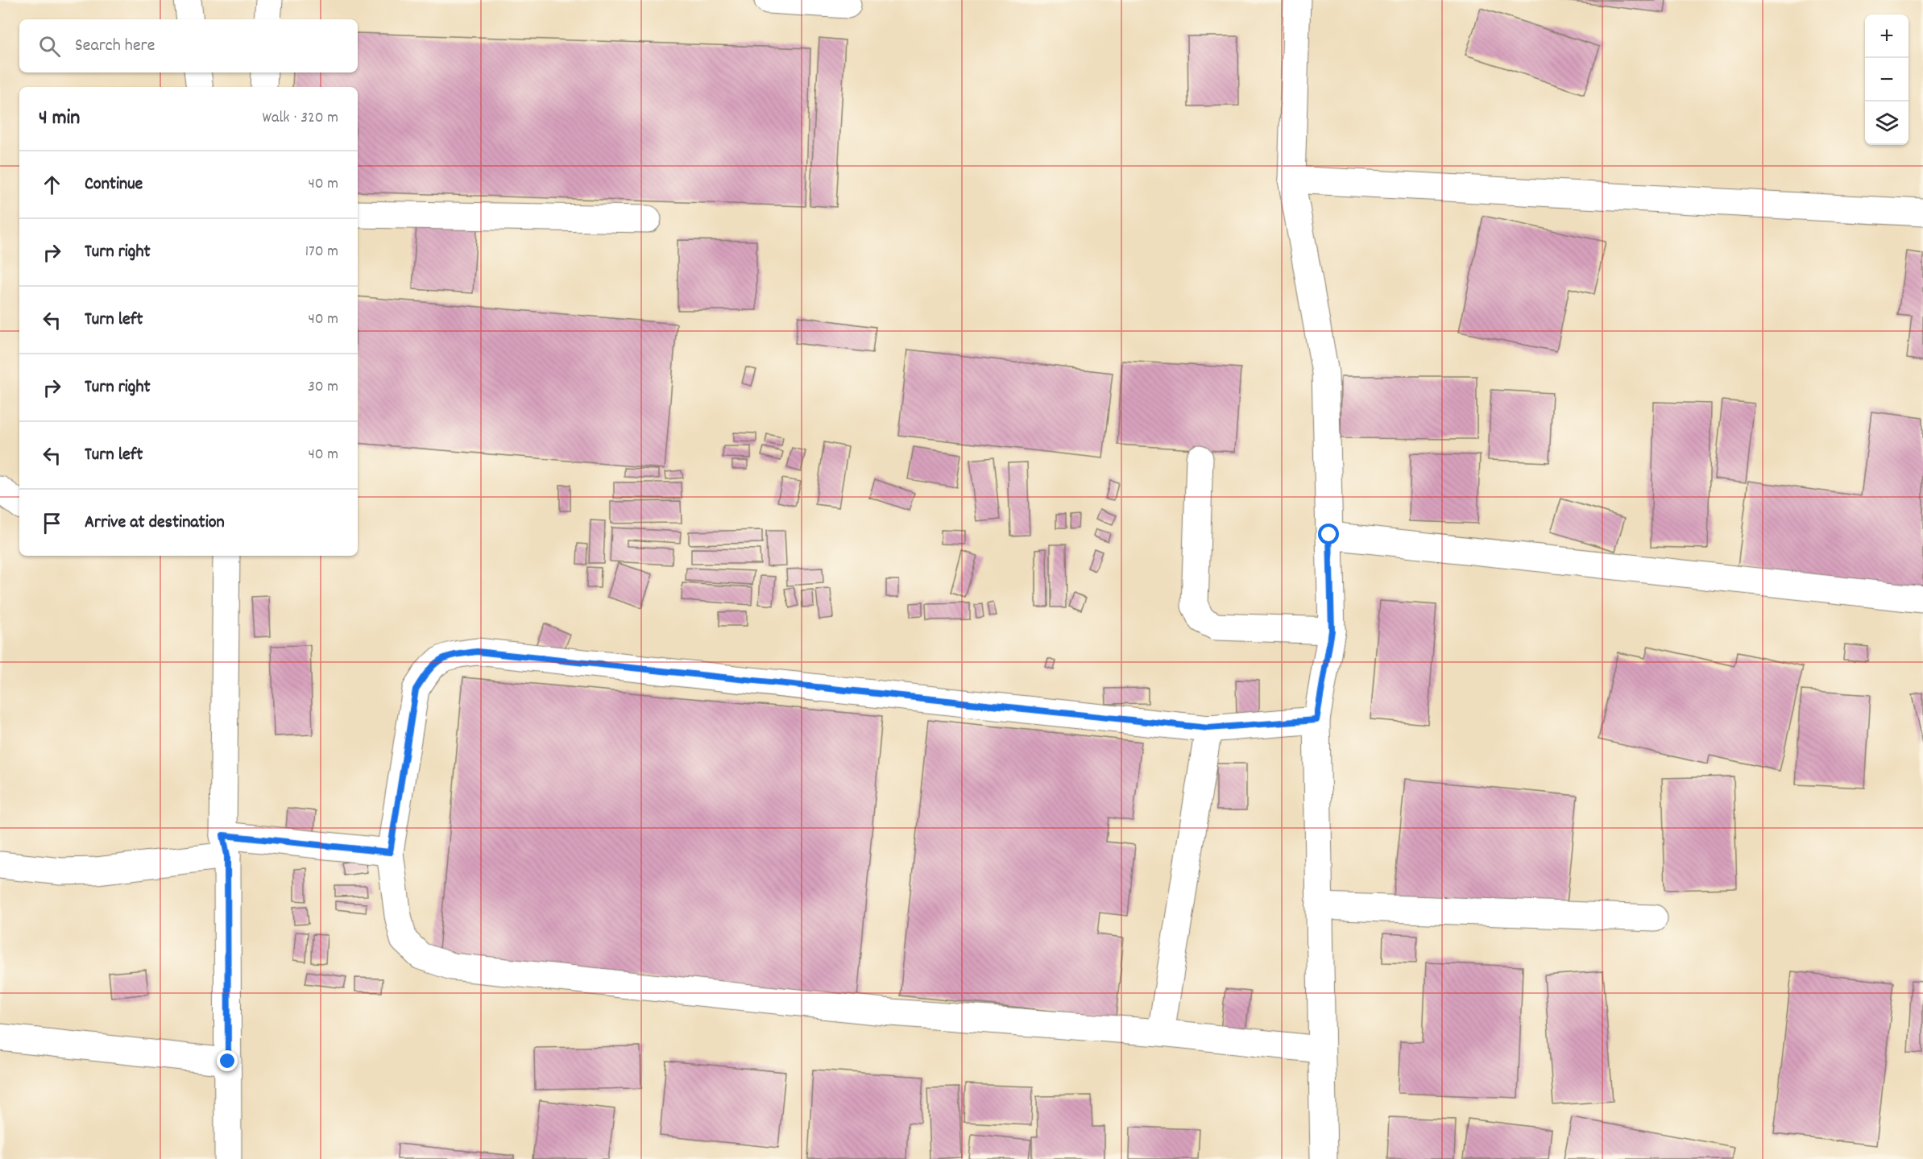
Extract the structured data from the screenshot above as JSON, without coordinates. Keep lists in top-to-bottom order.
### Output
{
  "page": {
    "map_buttons": ["+", "−"],
    "search": "Search here",
    "heading": ["4 min", "Walk · 320 m"],
    "list": [
      ["Continue", "40 m"],
      ["Turn right", "170 m"],
      ["Turn left", "40 m"],
      ["Turn right", "30 m"],
      ["Turn left", "40 m"],
      "Arrive at destination"
    ]
  }
}
